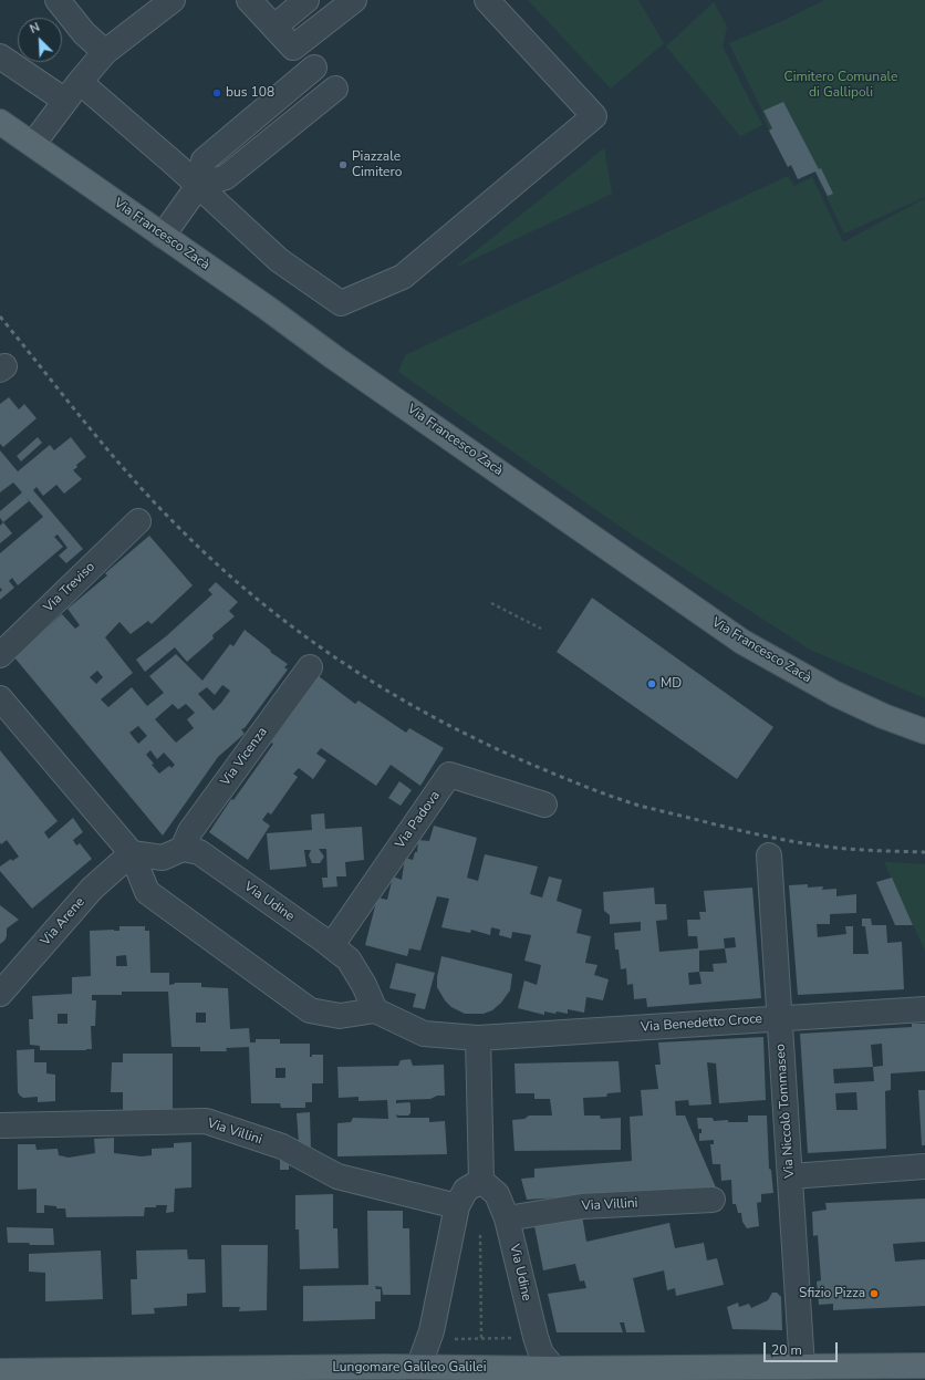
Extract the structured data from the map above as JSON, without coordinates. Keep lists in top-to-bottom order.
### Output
{
  "streets": {
    "main road": ["Via Francesco Zacà", "Lungomare Galileo Galilei"],
    "street": [
      "Via Treviso",
      "Via Vicenza",
      "Via Padova",
      "Via Udine",
      "Via Arene",
      "Via Benedetto Croce",
      "Via Niccolò Tommaseo",
      "Via Villini"
    ]
  },
  "crossings": [
    ["Via Vicenza", "Via Udine"],
    ["Via Padova", "Via Udine"],
    ["Via Udine", "Via Villini"],
    ["Via Udine", "Lungomare Galileo Galilei"],
    ["Via Benedetto Croce", "Via Niccolò Tommaseo"],
    ["Via Niccolò Tommaseo", "Lungomare Galileo Galilei"]
  ],
  "parks": ["Cimitero Comunale di Gallipoli"],
  "places": [
    "bus 108",
    "Piazzale Cimitero",
    "MD",
    "Sfizio Pizza"
  ],
  "scale_bar": "20 m",
  "north": "top left"
}
